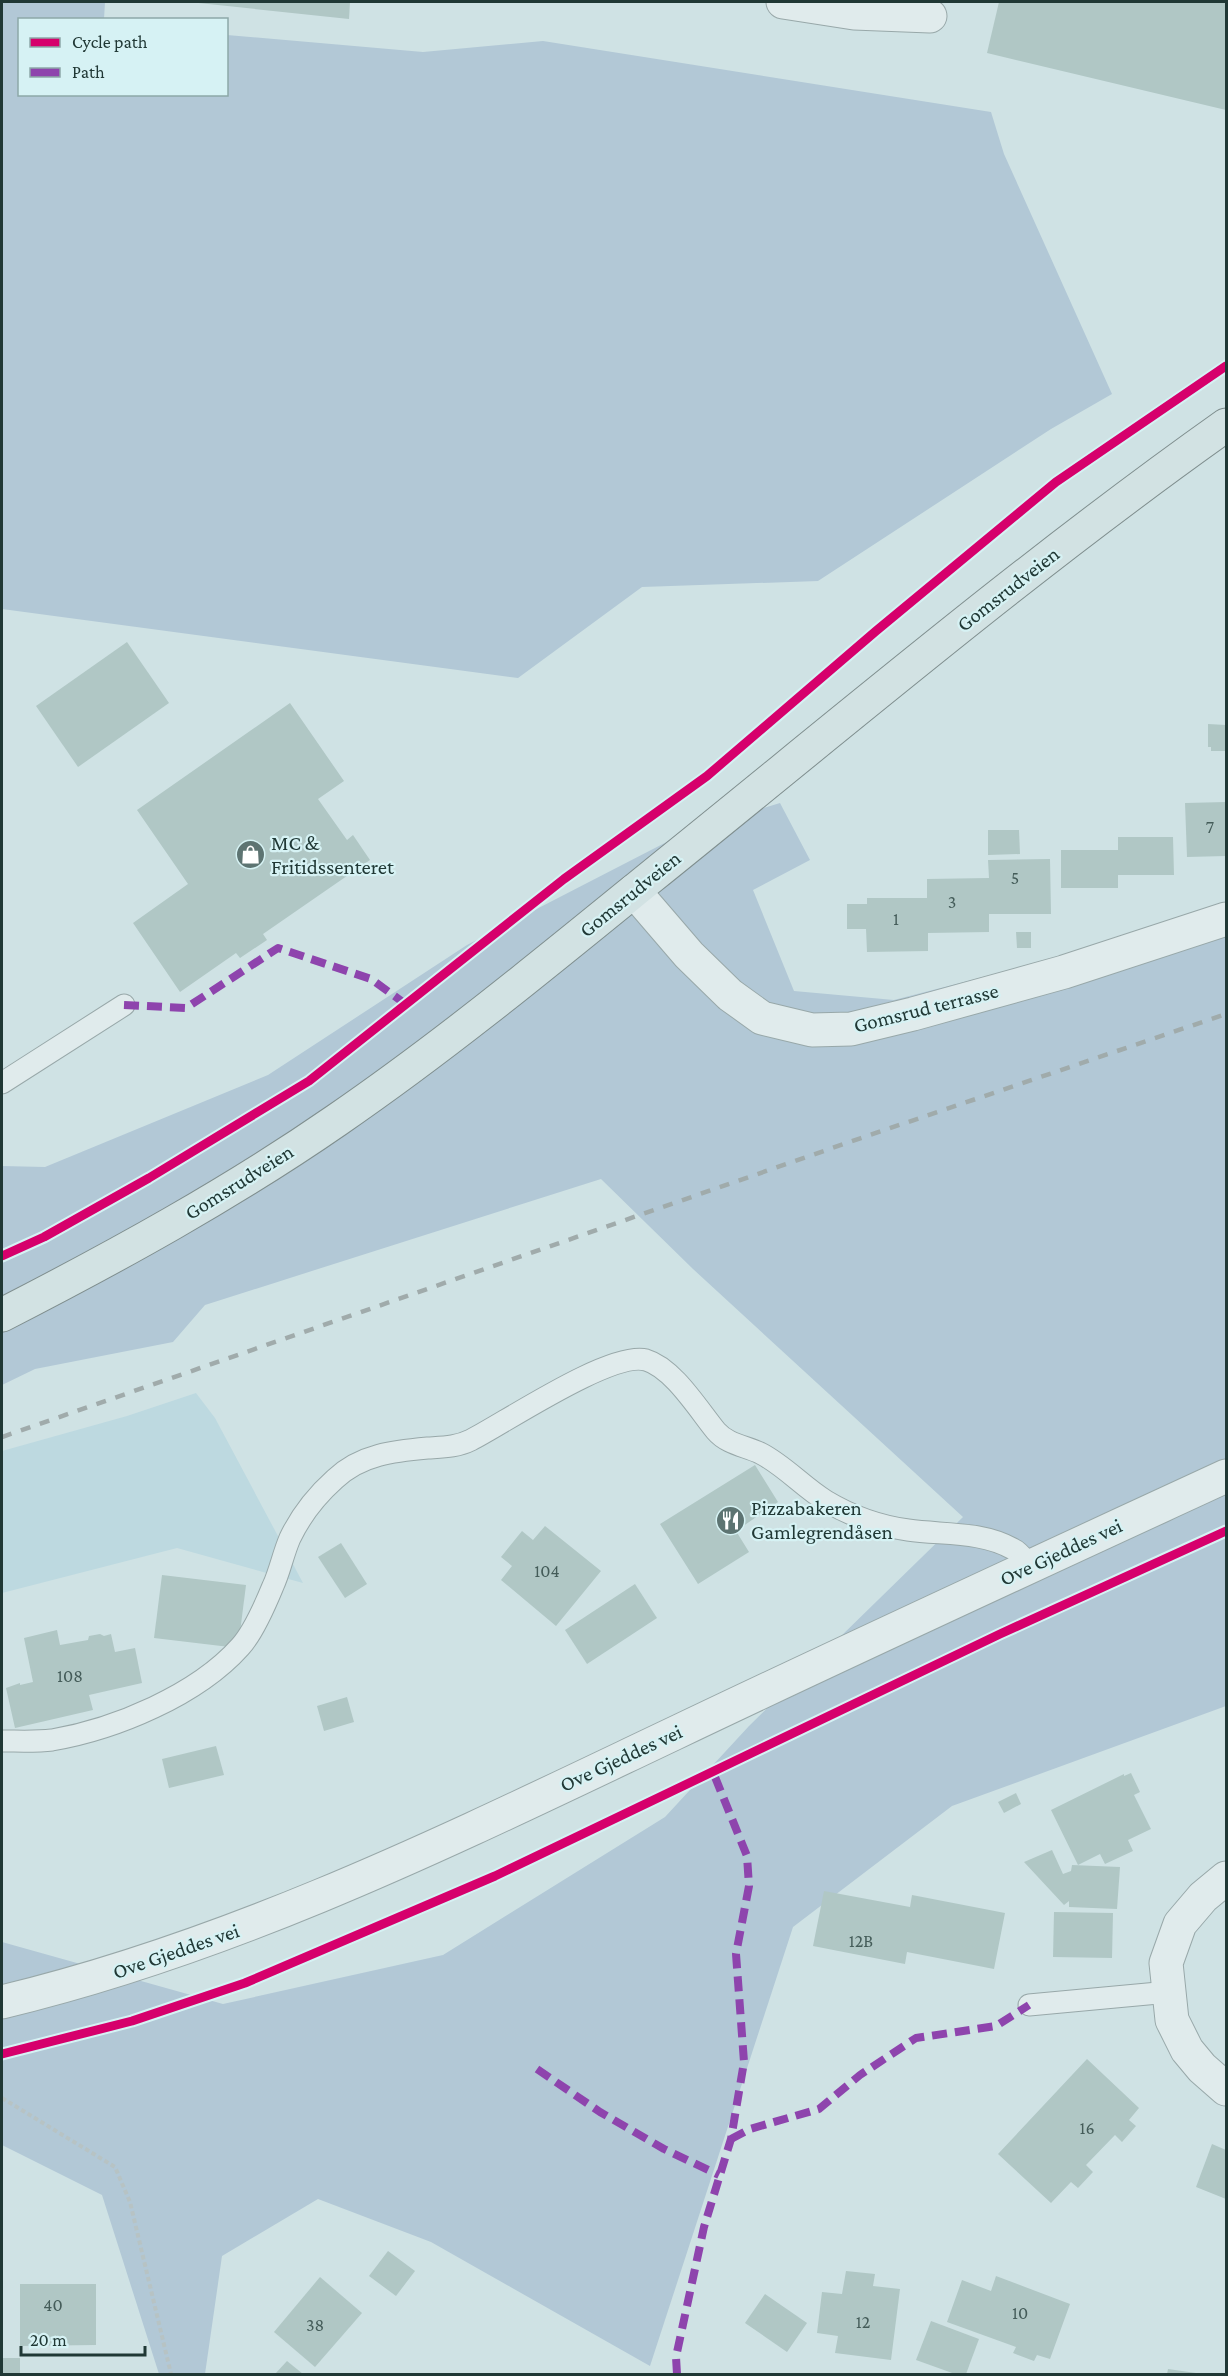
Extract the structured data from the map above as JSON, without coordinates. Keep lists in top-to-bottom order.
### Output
{
  "streets": {
    "main road": ["Gomsrudveien"],
    "street": ["Gomsrud terrasse", "Ove Gjeddes vei"]
  },
  "crossings": [
    ["Gomsrudveien", "Gomsrud terrasse"]
  ],
  "places": {
    "shop": ["MC & Fritidssenteret"],
    "restaurant": ["Pizzabakeren Gamlegrendåsen"]
  },
  "house_numbers": [
    "7",
    "5",
    "3",
    "1",
    "104",
    "108",
    "12B",
    "16",
    "40",
    "10",
    "12",
    "38"
  ],
  "legend": ["Cycle path", "Path"],
  "scale_bar": "20 m"
}
